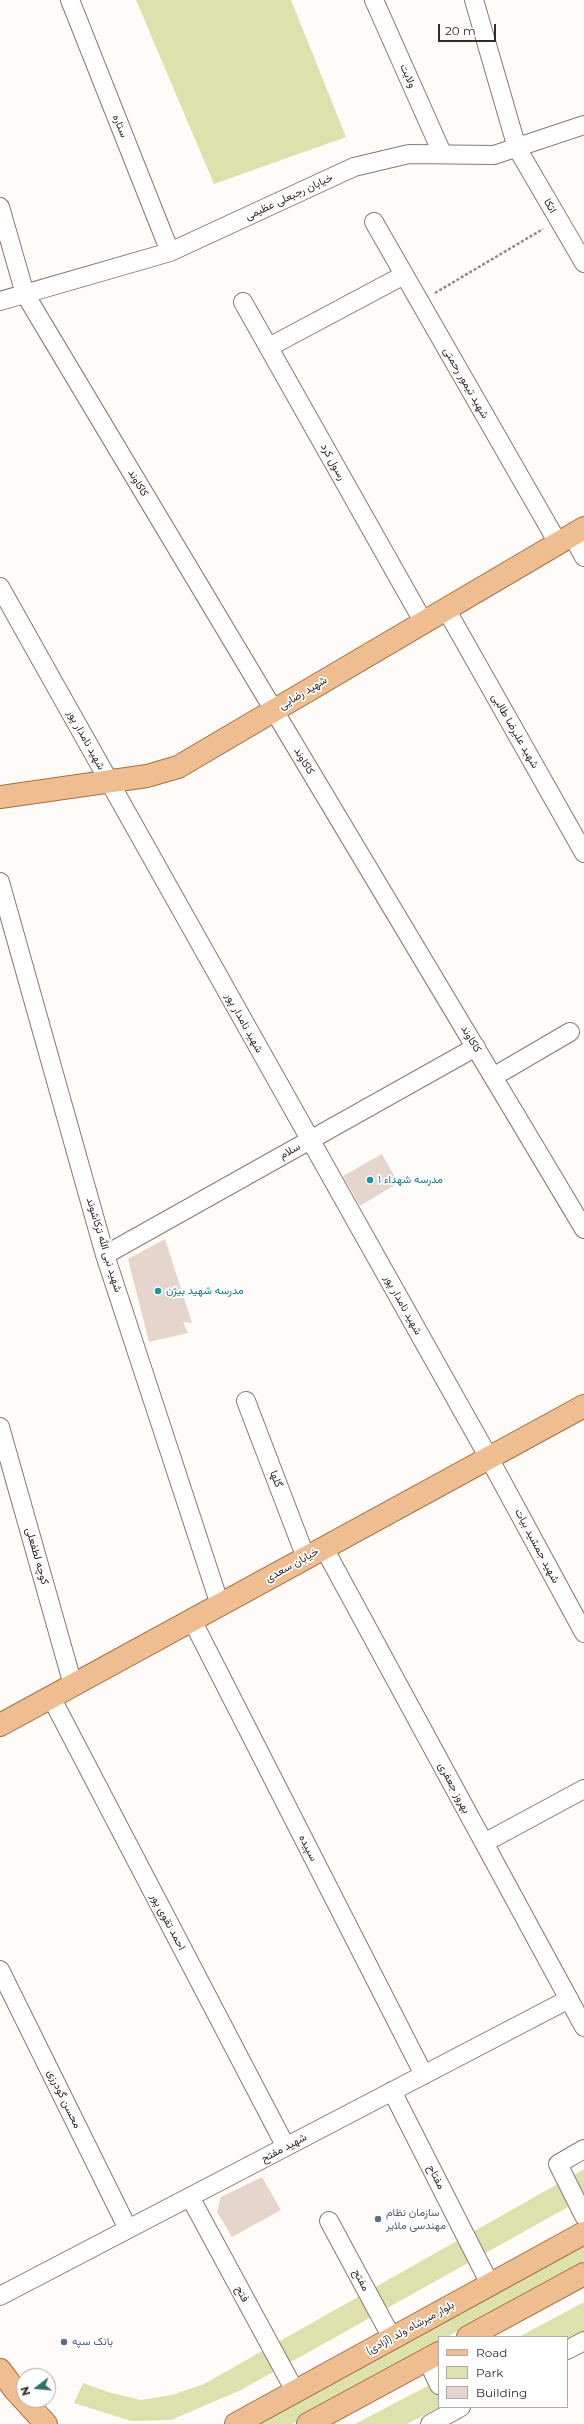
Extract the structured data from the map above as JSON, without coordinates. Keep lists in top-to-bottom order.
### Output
{
  "streets": {
    "main road": ["شهید رضایی", "خیابان سعدی", "بلوار میرشاه ولد (آزادی)"],
    "street": [
      "ولایت",
      "ستاره",
      "خیابان رجبعلی عظیمی",
      "اتکا",
      "شهید تیمور رحمتی",
      "رسول کرد",
      "کاکاوند",
      "شهید علیرضا طالبی",
      "شهید نامدار پور",
      "سلام",
      "شهید نبی الله ترکاشوند",
      "گلها",
      "شهید جمشید بیات",
      "کوچه لطفعلی",
      "بهروز جعفری",
      "سپیده",
      "احمد تقوی پور",
      "محسن گودرزی",
      "شهید مفتح",
      "مفتاح",
      "مفتح",
      "فتح"
    ]
  },
  "crossings": [
    ["ولایت", "خیابان رجبعلی عظیمی"],
    ["ستاره", "خیابان رجبعلی عظیمی"],
    ["خیابان رجبعلی عظیمی", "اتکا"],
    ["خیابان رجبعلی عظیمی", "کاکاوند"],
    ["شهید تیمور رحمتی", "شهید رضایی"],
    ["رسول کرد", "شهید رضایی"],
    ["کاکاوند", "شهید رضایی"],
    ["کاکاوند", "سلام"],
    ["شهید رضایی", "شهید علیرضا طالبی"],
    ["شهید رضایی", "شهید نامدار پور"],
    ["شهید نامدار پور", "سلام"],
    ["شهید نامدار پور", "شهید جمشید بیات"],
    ["شهید نامدار پور", "خیابان سعدی"],
    ["سلام", "شهید نبی الله ترکاشوند"],
    ["شهید نبی الله ترکاشوند", "خیابان سعدی"],
    ["گلها", "خیابان سعدی"],
    ["گلها", "بهروز جعفری"],
    ["شهید جمشید بیات", "خیابان سعدی"],
    ["کوچه لطفعلی", "خیابان سعدی"],
    ["خیابان سعدی", "بهروز جعفری"],
    ["خیابان سعدی", "سپیده"],
    ["خیابان سعدی", "احمد تقوی پور"],
    ["بهروز جعفری", "شهید مفتح"],
    ["سپیده", "شهید مفتح"],
    ["احمد تقوی پور", "شهید مفتح"],
    ["محسن گودرزی", "شهید مفتح"],
    ["شهید مفتح", "مفتاح"],
    ["شهید مفتح", "فتح"],
    ["مفتاح", "بلوار میرشاه ولد (آزادی)"],
    ["مفتح", "بلوار میرشاه ولد (آزادی)"],
    ["فتح", "بلوار میرشاه ولد (آزادی)"]
  ],
  "places": [
    "مدرسه شهداء ۱",
    "مدرسه شهید بیژن",
    "سازمان نظام مهندسی ملایر",
    "بانک سپه"
  ],
  "legend": ["Road", "Park", "Building"],
  "scale_bar": "20 m",
  "north": "left"
}
